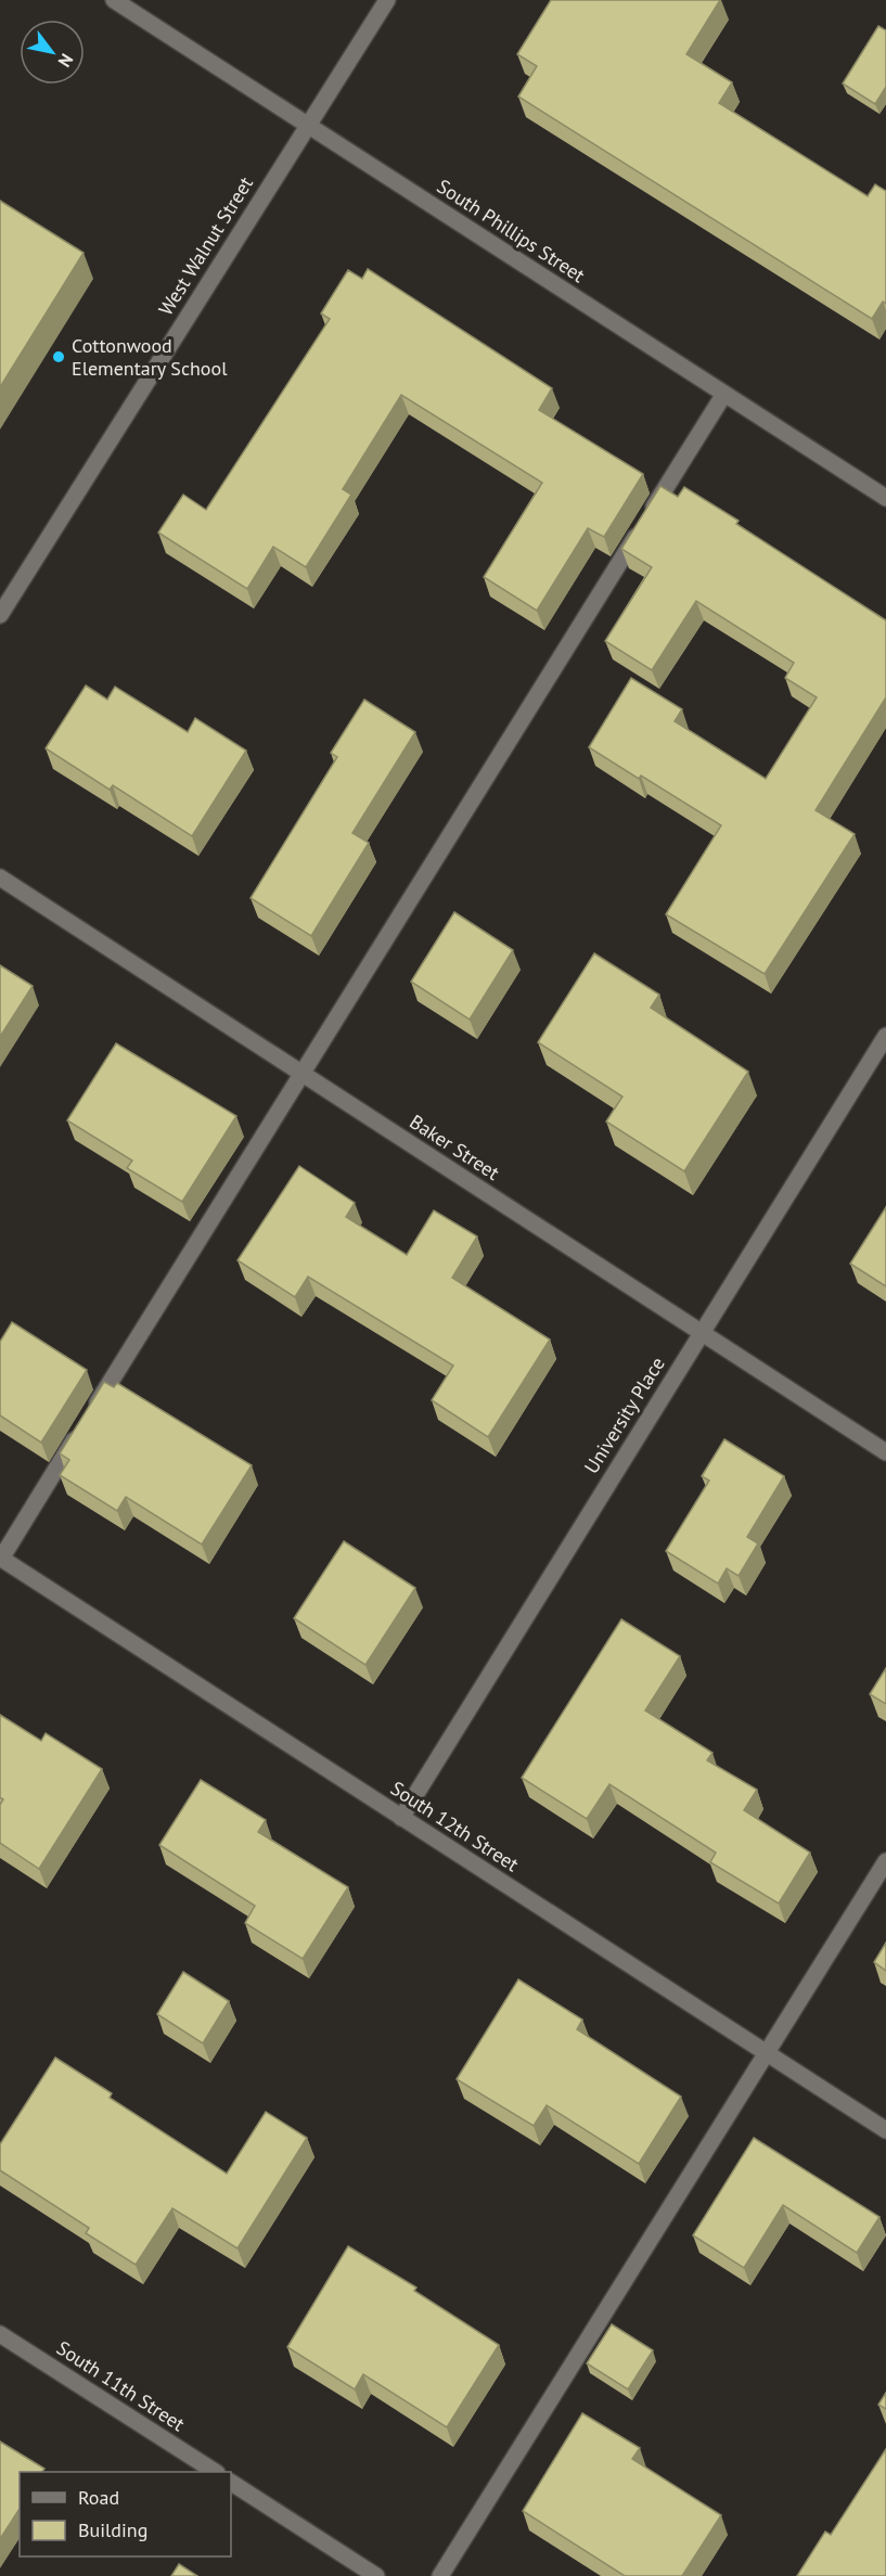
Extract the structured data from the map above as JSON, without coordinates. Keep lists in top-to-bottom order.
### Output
{
  "streets": {
    "street": [
      "South Phillips Street",
      "West Walnut Street",
      "Baker Street",
      "University Place",
      "South 12th Street",
      "South 11th Street"
    ]
  },
  "crossings": [
    ["South Phillips Street", "West Walnut Street"],
    ["Baker Street", "University Place"],
    ["University Place", "South 12th Street"]
  ],
  "places": ["Cottonwood Elementary School"],
  "legend": ["Road", "Building"],
  "north": "bottom right"
}
